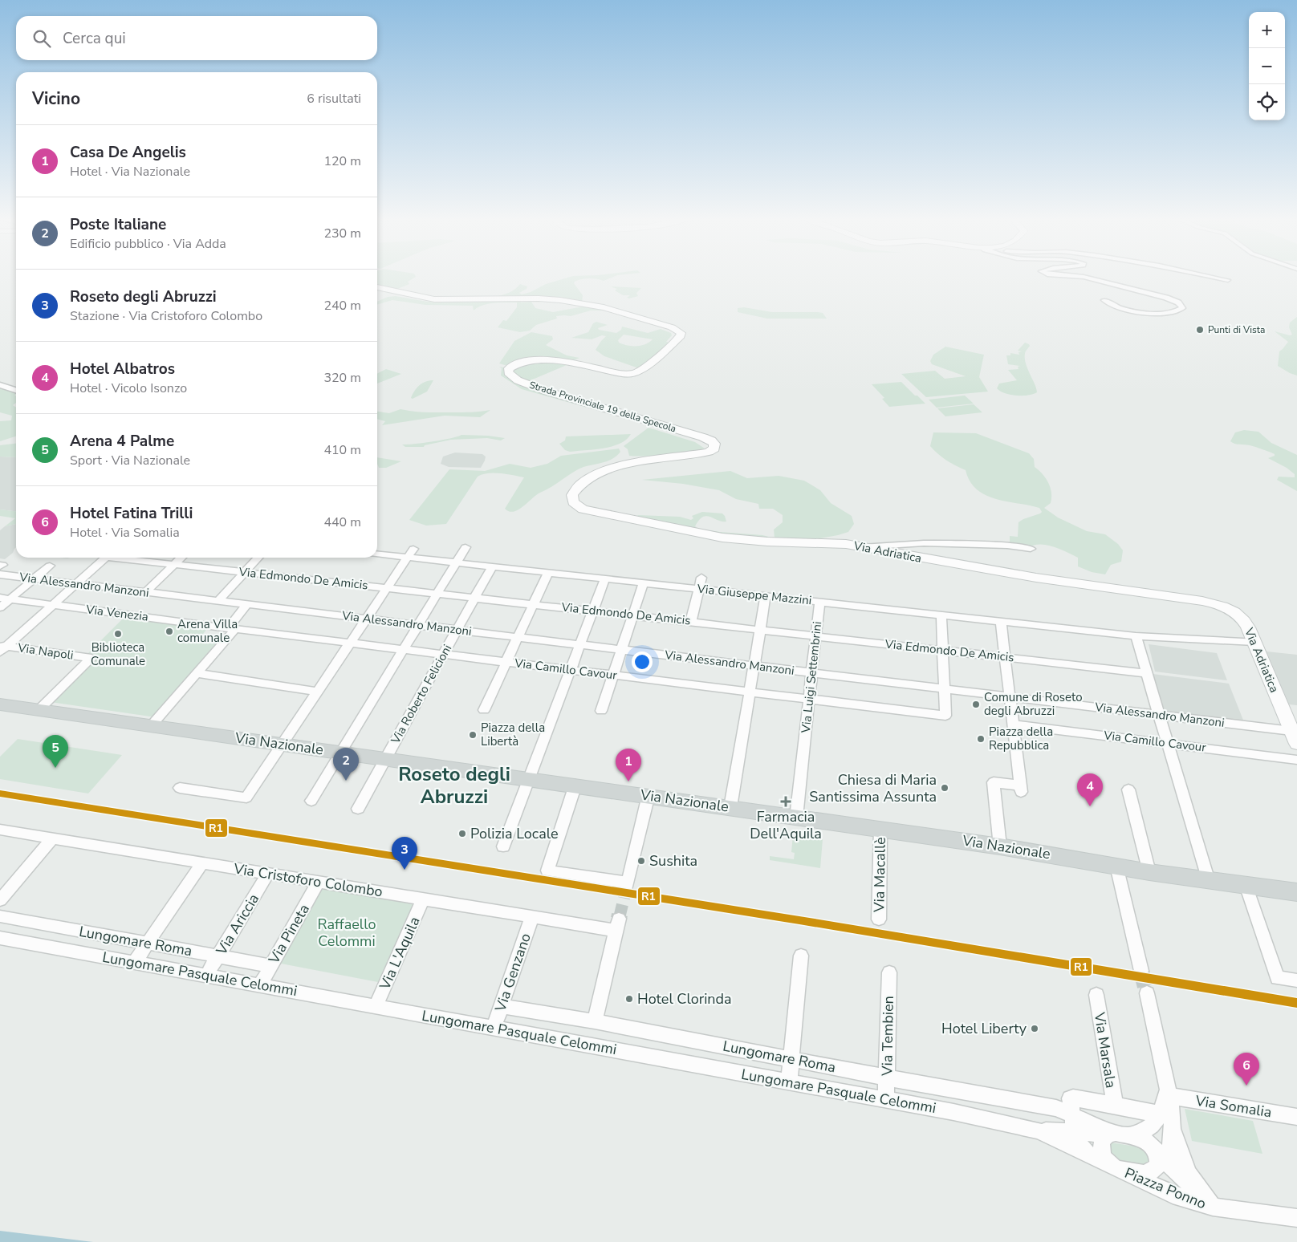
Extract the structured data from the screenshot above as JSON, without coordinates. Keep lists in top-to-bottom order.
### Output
{
  "streets": {
    "main road": ["Strada Provinciale 19 della Specola", "Via Adriatica", "Via Nazionale"],
    "street": [
      "Via Edmondo De Amicis",
      "Via Alessandro Manzoni",
      "Via Giuseppe Mazzini",
      "Via Venezia",
      "Via Napoli",
      "Via Camillo Cavour",
      "Via Luigi Settembrini",
      "Via Roberto Felicioni",
      "Via Macallè",
      "Via Cristoforo Colombo",
      "Via Ariccia",
      "Via Pineta",
      "Lungomare Roma",
      "Via L'Aquila",
      "Via Genzano",
      "Lungomare Pasquale Celommi",
      "Via Tembien",
      "Via Marsala",
      "Via Somalia",
      "Piazza Ponno"
    ]
  },
  "crossings": [
    ["Strada Provinciale 19 della Specola", "Via Adriatica"],
    ["Via Adriatica", "Via Alessandro Manzoni"],
    ["Via Adriatica", "Via Giuseppe Mazzini"],
    ["Via Edmondo De Amicis", "Via Alessandro Manzoni"],
    ["Via Edmondo De Amicis", "Via Luigi Settembrini"],
    ["Via Edmondo De Amicis", "Via Roberto Felicioni"],
    ["Via Alessandro Manzoni", "Via Camillo Cavour"],
    ["Via Alessandro Manzoni", "Via Luigi Settembrini"],
    ["Via Alessandro Manzoni", "Via Roberto Felicioni"],
    ["Via Giuseppe Mazzini", "Via Luigi Settembrini"],
    ["Via Giuseppe Mazzini", "Via Roberto Felicioni"],
    ["Via Venezia", "Via Camillo Cavour"],
    ["Via Napoli", "Via Nazionale"],
    ["Via Camillo Cavour", "Via Luigi Settembrini"],
    ["Via Camillo Cavour", "Via Roberto Felicioni"],
    ["Via Luigi Settembrini", "Via Nazionale"],
    ["Via Roberto Felicioni", "Via Nazionale"],
    ["Via Nazionale", "Via Macallè"],
    ["Via Cristoforo Colombo", "Via Ariccia"],
    ["Via Cristoforo Colombo", "Via Pineta"],
    ["Via Cristoforo Colombo", "Lungomare Roma"],
    ["Via Cristoforo Colombo", "Via L'Aquila"],
    ["Via Cristoforo Colombo", "Via Genzano"],
    ["Via Ariccia", "Lungomare Roma"],
    ["Via Ariccia", "Lungomare Pasquale Celommi"],
    ["Via Pineta", "Lungomare Roma"],
    ["Via Pineta", "Lungomare Pasquale Celommi"],
    ["Lungomare Roma", "Via Genzano"],
    ["Lungomare Roma", "Via Tembien"],
    ["Lungomare Roma", "Piazza Ponno"],
    ["Via L'Aquila", "Lungomare Pasquale Celommi"],
    ["Via Genzano", "Lungomare Pasquale Celommi"],
    ["Lungomare Pasquale Celommi", "Via Tembien"],
    ["Lungomare Pasquale Celommi", "Piazza Ponno"],
    ["Via Somalia", "Piazza Ponno"]
  ],
  "districts": ["Roseto degli Abruzzi"],
  "parks": ["Raffaello Celommi"],
  "places": {
    "other": [
      "Punti di Vista",
      "Arena Villa comunale",
      "Biblioteca Comunale",
      "Comune di Roseto degli Abruzzi",
      "Piazza della Libertà",
      "Piazza della Repubblica",
      "Chiesa di Maria Santissima Assunta",
      "Polizia Locale",
      "Sushita",
      "Hotel Clorinda",
      "Hotel Liberty"
    ],
    "health": ["Farmacia Dell'Aquila"]
  },
  "lines": ["transit line R1"],
  "page": {
    "map_buttons": ["+", "−"],
    "search": "Cerca qui",
    "heading": ["Vicino", "6 risultati"],
    "list": [
      {
        "mark": "1",
        "name": "Casa De Angelis",
        "note": "Hotel · Via Nazionale",
        "value": "120 m"
      },
      {
        "mark": "2",
        "name": "Poste Italiane",
        "note": "Edificio pubblico · Via Adda",
        "value": "230 m"
      },
      {
        "mark": "3",
        "name": "Roseto degli Abruzzi",
        "note": "Stazione · Via Cristoforo Colombo",
        "value": "240 m"
      },
      {
        "mark": "4",
        "name": "Hotel Albatros",
        "note": "Hotel · Vicolo Isonzo",
        "value": "320 m"
      },
      {
        "mark": "5",
        "name": "Arena 4 Palme",
        "note": "Sport · Via Nazionale",
        "value": "410 m"
      },
      {
        "mark": "6",
        "name": "Hotel Fatina Trilli",
        "note": "Hotel · Via Somalia",
        "value": "440 m"
      }
    ],
    "pins": [
      "5",
      "2",
      "1",
      "4",
      "3",
      "6"
    ]
  }
}
